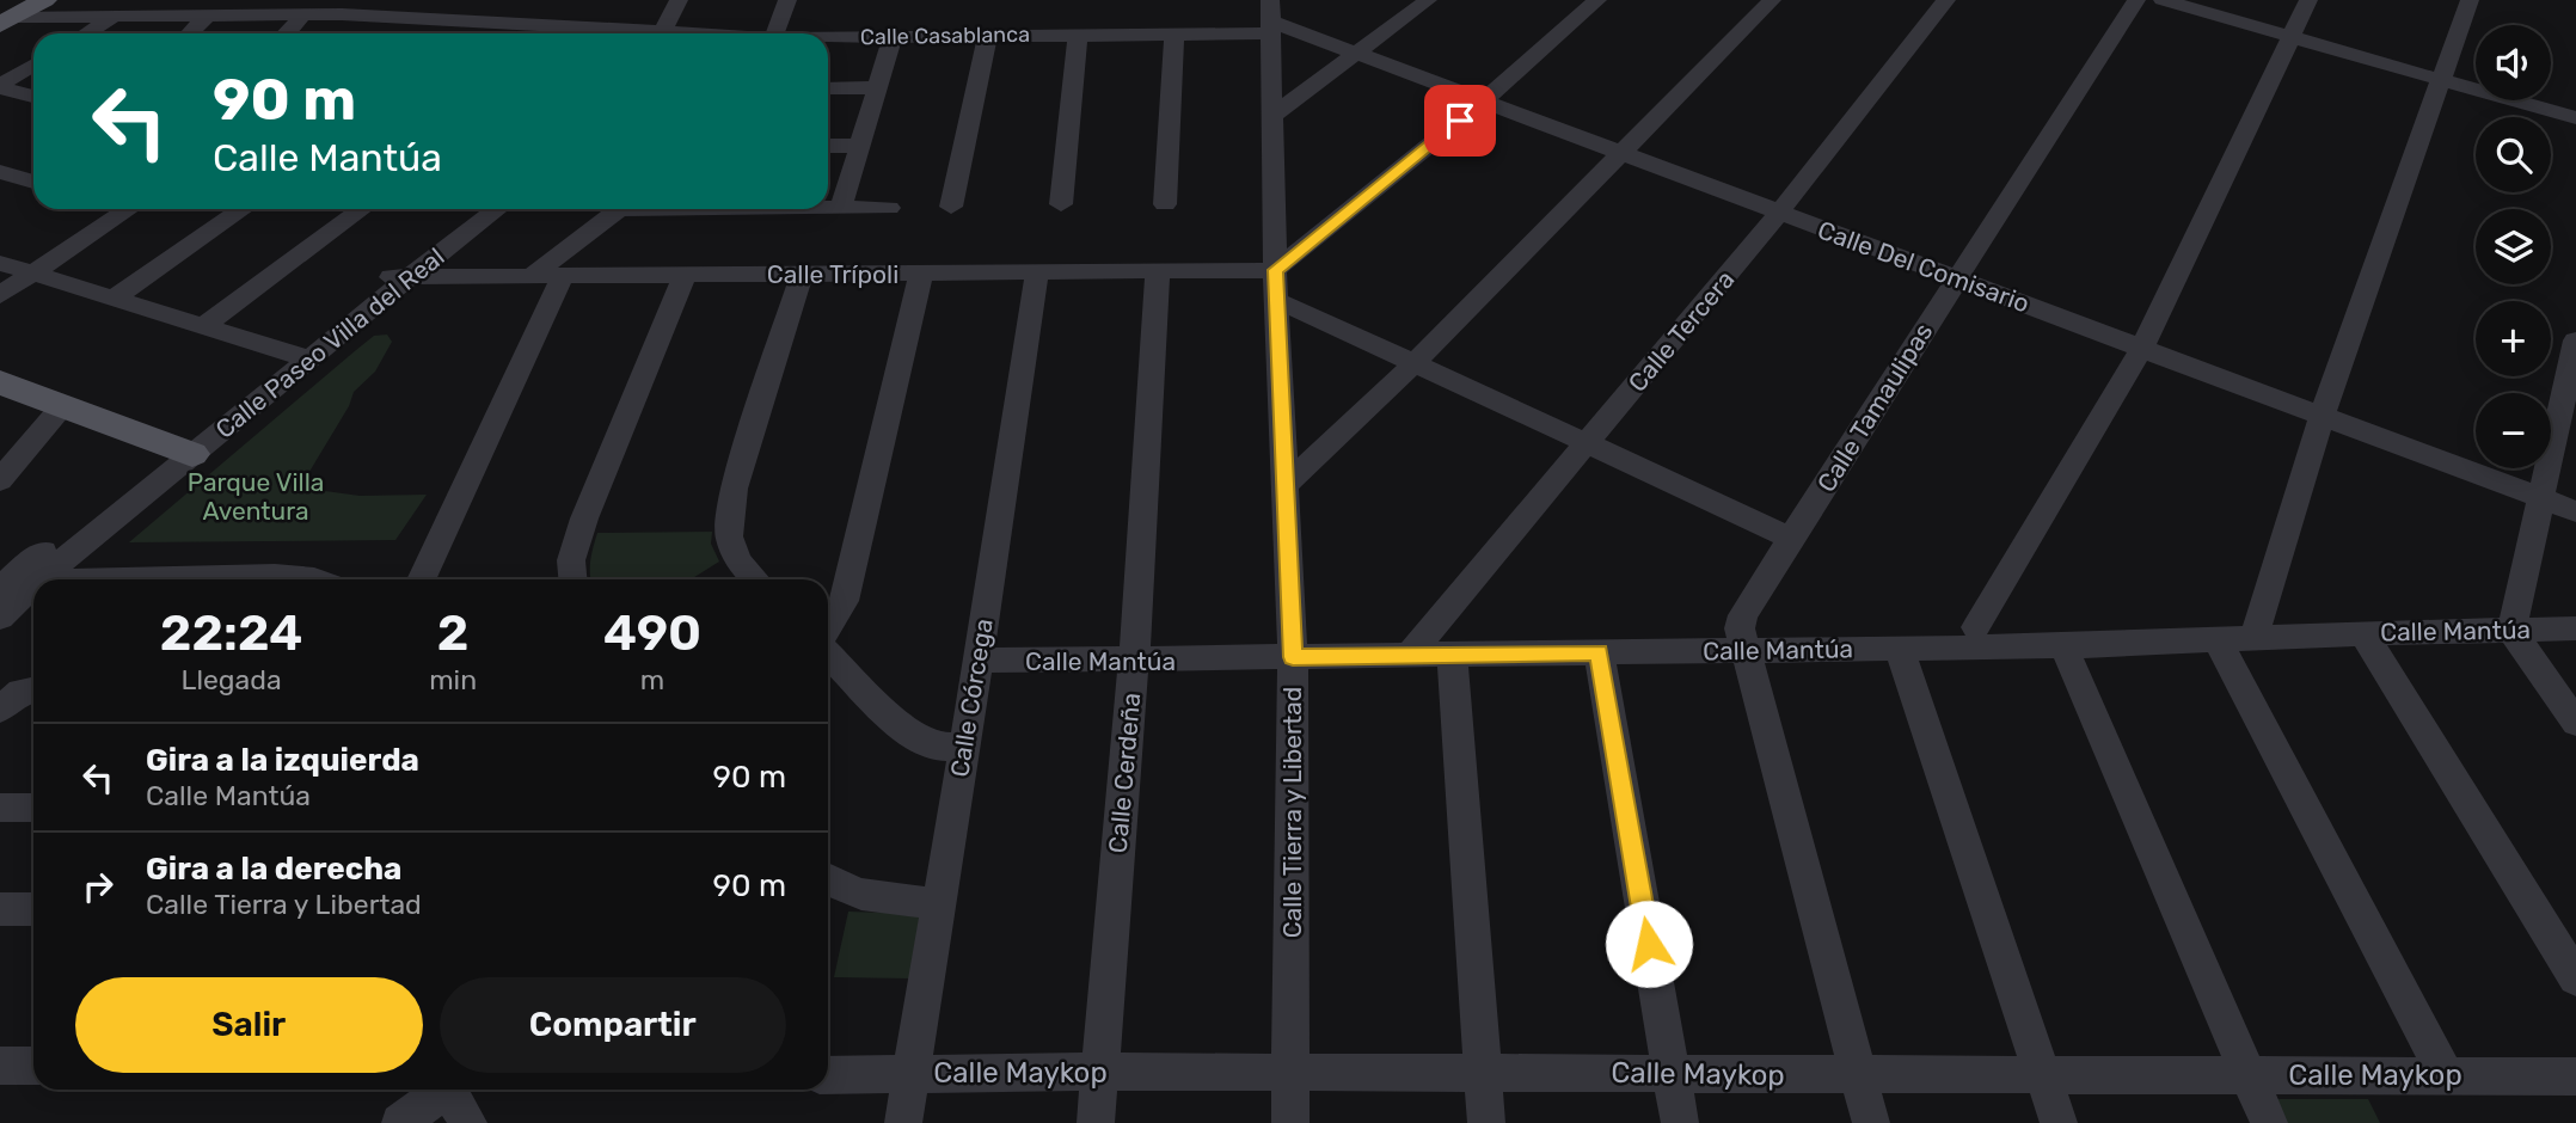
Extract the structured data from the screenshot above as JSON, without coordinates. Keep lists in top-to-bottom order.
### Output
{
  "streets": {
    "street": [
      "Calle Casablanca",
      "Calle Del Comisario",
      "Calle Trípoli",
      "Calle Tercera",
      "Calle Paseo Villa del Real",
      "Calle Tamaulipas",
      "Calle Mantúa",
      "Calle Córcega",
      "Calle Cerdeña",
      "Calle Tierra y Libertad",
      "Calle Maykop"
    ]
  },
  "crossings": [
    ["Calle Casablanca", "Calle Del Comisario"],
    ["Calle Casablanca", "Calle Tierra y Libertad"],
    ["Calle Del Comisario", "Calle Tercera"],
    ["Calle Del Comisario", "Calle Tamaulipas"],
    ["Calle Del Comisario", "Calle Tierra y Libertad"],
    ["Calle Trípoli", "Calle Paseo Villa del Real"],
    ["Calle Trípoli", "Calle Córcega"],
    ["Calle Trípoli", "Calle Cerdeña"],
    ["Calle Trípoli", "Calle Tierra y Libertad"],
    ["Calle Tercera", "Calle Mantúa"],
    ["Calle Tamaulipas", "Calle Mantúa"],
    ["Calle Tamaulipas", "Calle Maykop"],
    ["Calle Mantúa", "Calle Córcega"],
    ["Calle Mantúa", "Calle Cerdeña"],
    ["Calle Mantúa", "Calle Tierra y Libertad"],
    ["Calle Córcega", "Calle Maykop"],
    ["Calle Cerdeña", "Calle Maykop"],
    ["Calle Tierra y Libertad", "Calle Maykop"]
  ],
  "parks": ["Parque Villa Aventura"],
  "page": {
    "map_buttons": ["+", "−"],
    "turn": ["90 m", "Calle Mantúa"],
    "eta": [
      "22:24",
      "Llegada",
      "2",
      "min",
      "490",
      "m"
    ],
    "list": [
      {
        "name": "Gira a la izquierda",
        "note": "Calle Mantúa",
        "value": "90 m"
      },
      {
        "name": "Gira a la derecha",
        "note": "Calle Tierra y Libertad",
        "value": "90 m"
      }
    ],
    "buttons": ["Salir", "Compartir"]
  }
}
